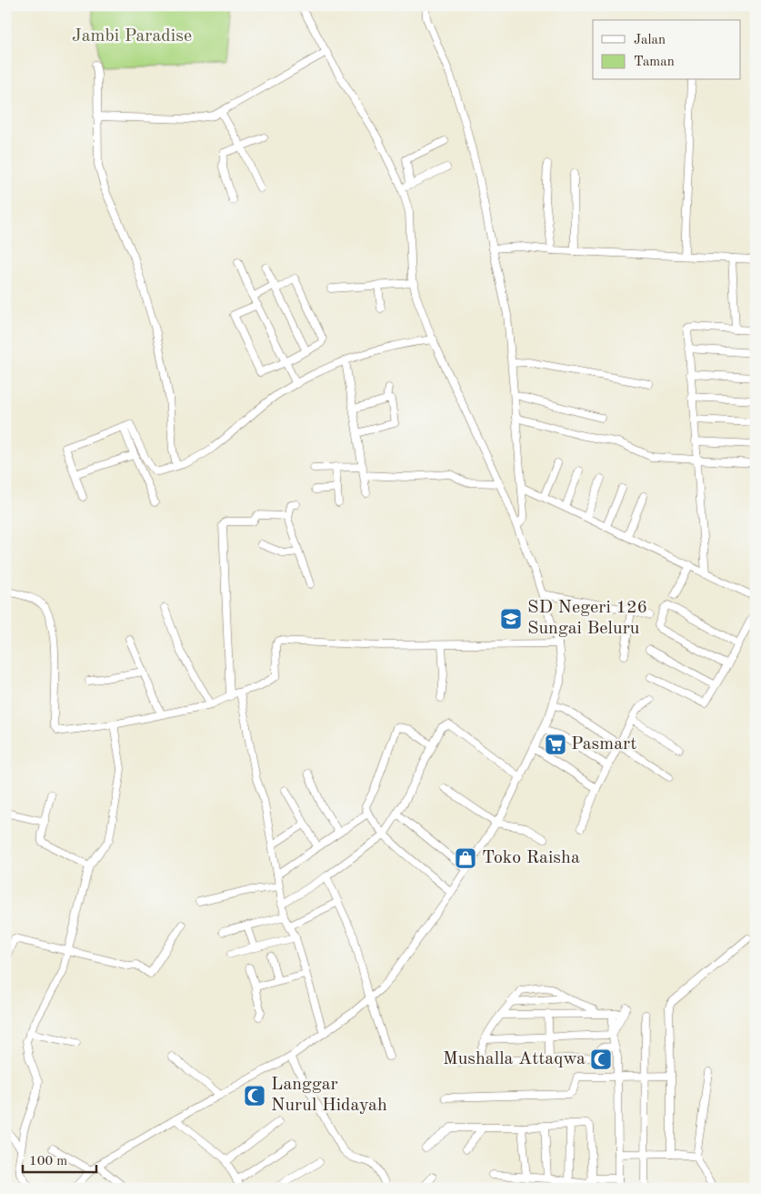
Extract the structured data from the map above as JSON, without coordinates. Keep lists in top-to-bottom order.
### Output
{
  "parks": ["Jambi Paradise"],
  "places": {
    "school or university": ["SD Negeri 126 Sungai Beluru"],
    "supermarket": ["Pasmart"],
    "shop": ["Toko Raisha"],
    "mosque": ["Mushalla Attaqwa", "Langgar Nurul Hidayah"]
  },
  "legend": ["Jalan", "Taman"],
  "scale_bar": "100 m"
}
